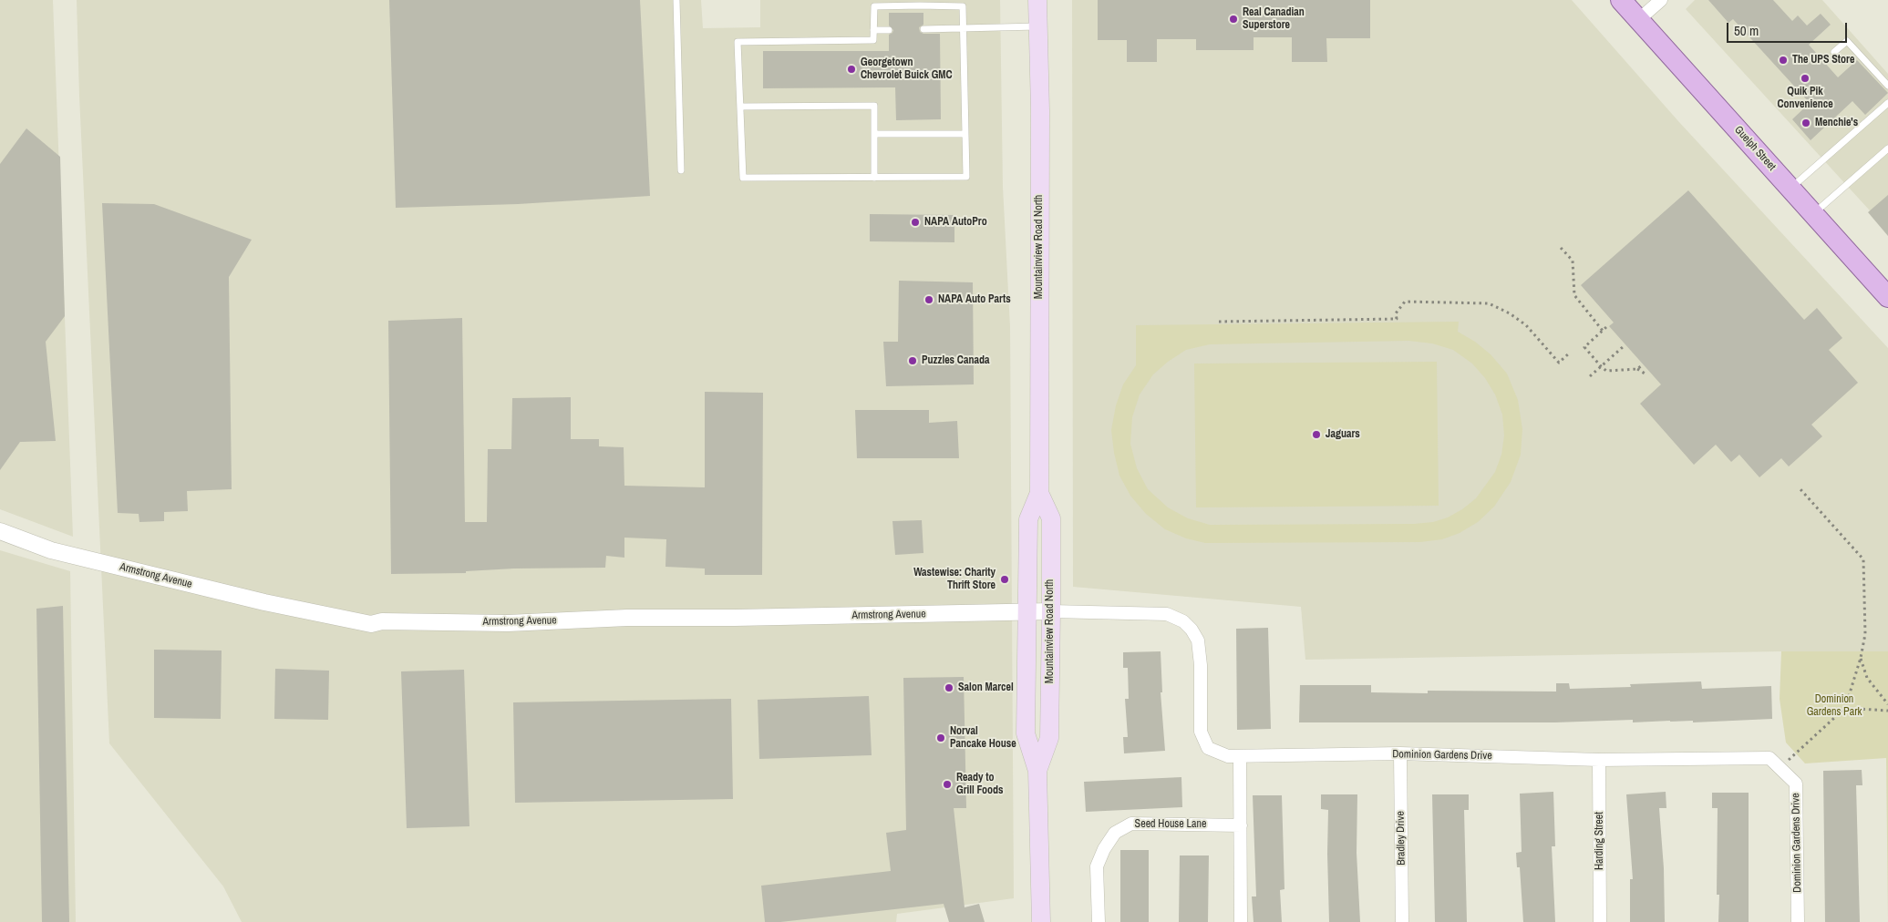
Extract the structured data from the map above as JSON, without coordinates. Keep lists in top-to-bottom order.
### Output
{
  "streets": {
    "main road": ["Guelph Street", "Mountainview Road North"],
    "street": [
      "Armstrong Avenue",
      "Dominion Gardens Drive",
      "Seed House Lane",
      "Bradley Drive",
      "Harding Street"
    ]
  },
  "crossings": [
    ["Mountainview Road North", "Armstrong Avenue"],
    ["Mountainview Road North", "Dominion Gardens Drive"],
    ["Armstrong Avenue", "Dominion Gardens Drive"],
    ["Dominion Gardens Drive", "Bradley Drive"],
    ["Dominion Gardens Drive", "Harding Street"]
  ],
  "parks": ["Dominion Gardens Park"],
  "places": [
    "Real Canadian Superstore",
    "The UPS Store",
    "Georgetown Chevrolet Buick GMC",
    "Quik Pik Convenience",
    "Menchie's",
    "NAPA AutoPro",
    "NAPA Auto Parts",
    "Puzzles Canada",
    "Jaguars",
    "Wastewise: Charity Thrift Store",
    "Salon Marcel",
    "Norval Pancake House",
    "Ready to Grill Foods"
  ],
  "scale_bar": "50 m"
}
